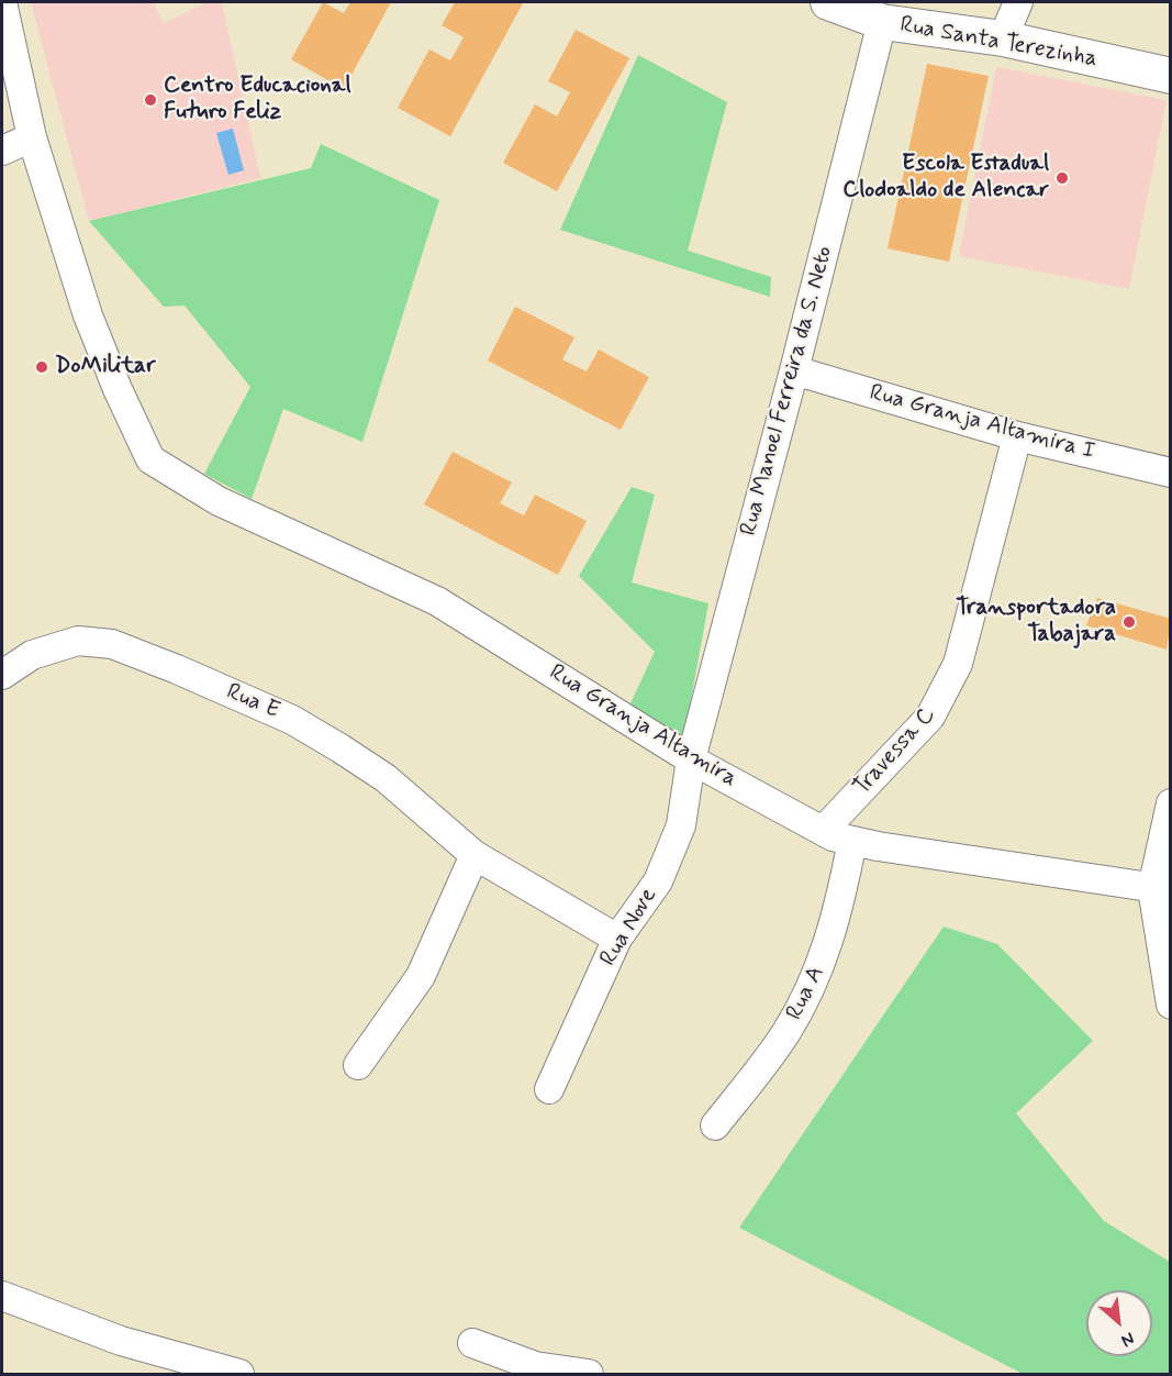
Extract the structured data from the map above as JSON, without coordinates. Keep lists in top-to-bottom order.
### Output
{
  "streets": {
    "street": [
      "Rua Santa Terezinha",
      "Rua Manoel Ferreira da S. Neto",
      "Rua Granja Altamira I",
      "Rua E",
      "Rua Granja Altamira",
      "Travessa C",
      "Rua Nove",
      "Rua A"
    ]
  },
  "crossings": [
    ["Rua Santa Terezinha", "Rua Manoel Ferreira da S. Neto"],
    ["Rua Manoel Ferreira da S. Neto", "Rua Granja Altamira I"],
    ["Rua Manoel Ferreira da S. Neto", "Rua Granja Altamira"],
    ["Rua Manoel Ferreira da S. Neto", "Rua Nove"],
    ["Rua Granja Altamira I", "Travessa C"],
    ["Rua E", "Rua Nove"],
    ["Rua Granja Altamira", "Travessa C"],
    ["Rua Granja Altamira", "Rua Nove"],
    ["Rua Granja Altamira", "Rua A"]
  ],
  "places": [
    "Centro Educacional Futuro Feliz",
    "Escola Estadual Clodoaldo de Alencar",
    "DoMilitar",
    "Transportadora Tabajara"
  ],
  "north": "bottom right"
}
